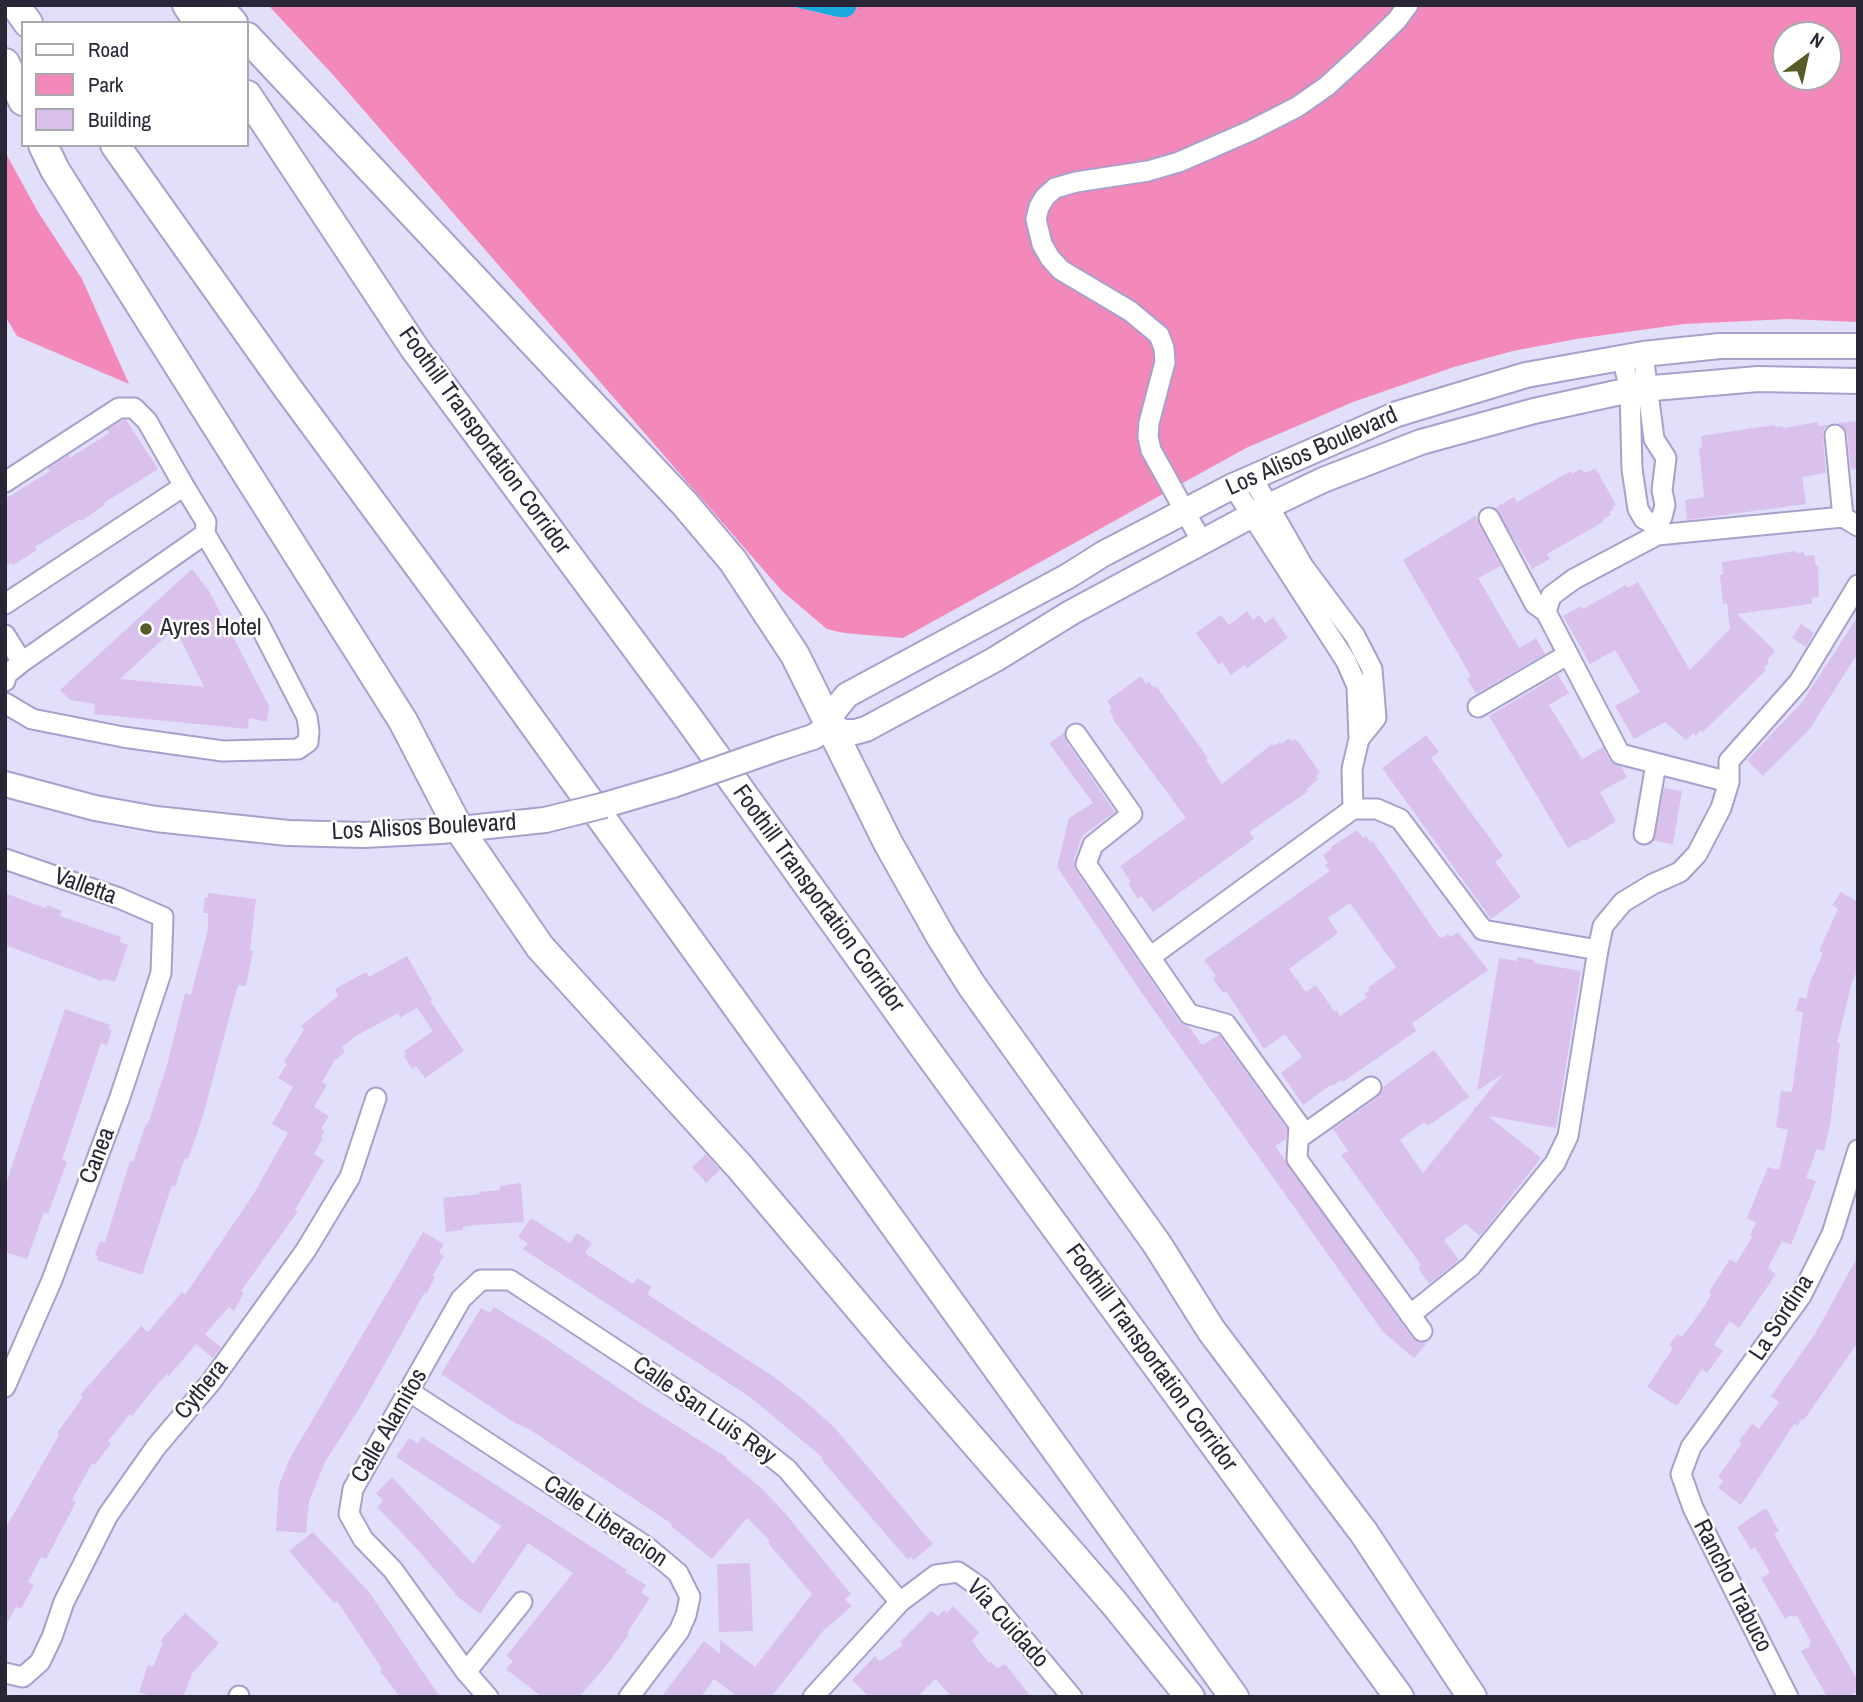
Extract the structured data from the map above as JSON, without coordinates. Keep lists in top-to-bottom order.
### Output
{
  "streets": {
    "highway": ["Foothill Transportation Corridor"],
    "main road": ["Los Alisos Boulevard"],
    "street": [
      "Valletta",
      "Canea",
      "La Sordina",
      "Cythera",
      "Calle San Luis Rey",
      "Calle Alamitos",
      "Calle Liberacion",
      "Rancho Trabuco",
      "Via Cuidado"
    ]
  },
  "crossings": [
    ["Valletta", "Canea"],
    ["La Sordina", "Rancho Trabuco"],
    ["Calle San Luis Rey", "Calle Alamitos"],
    ["Calle San Luis Rey", "Via Cuidado"],
    ["Calle Alamitos", "Calle Liberacion"]
  ],
  "places": ["Ayres Hotel"],
  "legend": ["Road", "Park", "Building"],
  "north": "top right"
}
